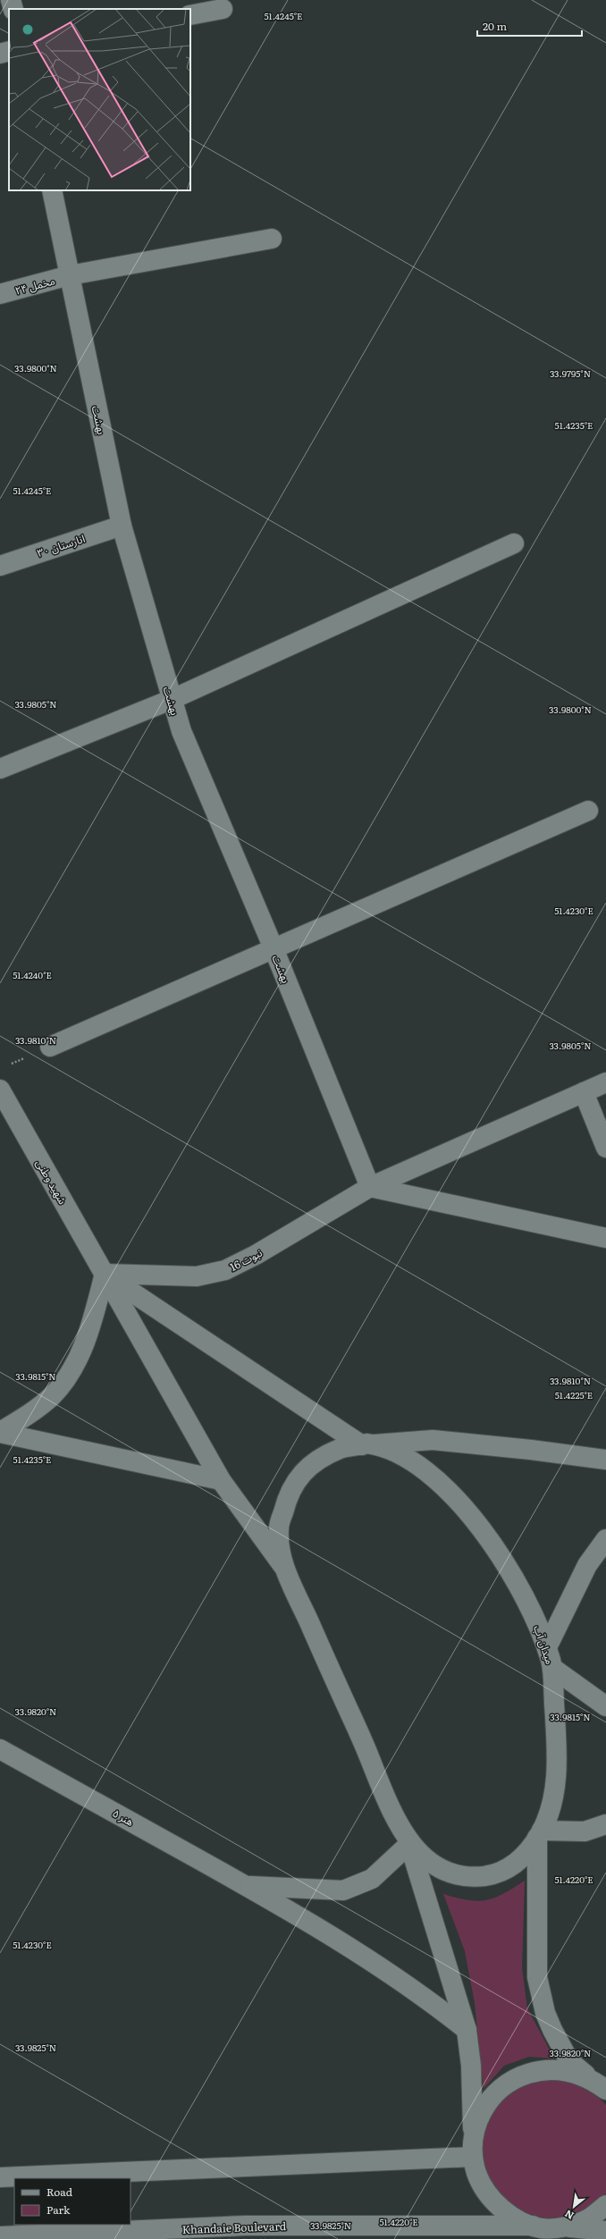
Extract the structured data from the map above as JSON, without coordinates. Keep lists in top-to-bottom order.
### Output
{
  "streets": {
    "street": [
      "مخمل ۲۴",
      "بهشت",
      "انارستان ۳۰",
      "شهید وطنی",
      "نبوت 16",
      "میدان آب",
      "هنر ۵",
      "Khandaie Boulevard"
    ]
  },
  "crossings": [
    ["مخمل ۲۴", "بهشت"],
    ["بهشت", "انارستان ۳۰"],
    ["بهشت", "نبوت 16"],
    ["شهید وطنی", "نبوت 16"],
    ["شهید وطنی", "میدان آب"]
  ],
  "legend": ["Road", "Park"],
  "scale_bar": "20 m",
  "north": "bottom left",
  "coordinates": [
    "51.4245°E",
    "33.9800°N",
    "33.9795°N",
    "51.4235°E",
    "33.9805°N",
    "51.4230°E",
    "51.4240°E",
    "33.9810°N",
    "33.9815°N",
    "51.4225°E",
    "33.9820°N",
    "51.4220°E",
    "33.9825°N"
  ]
}
